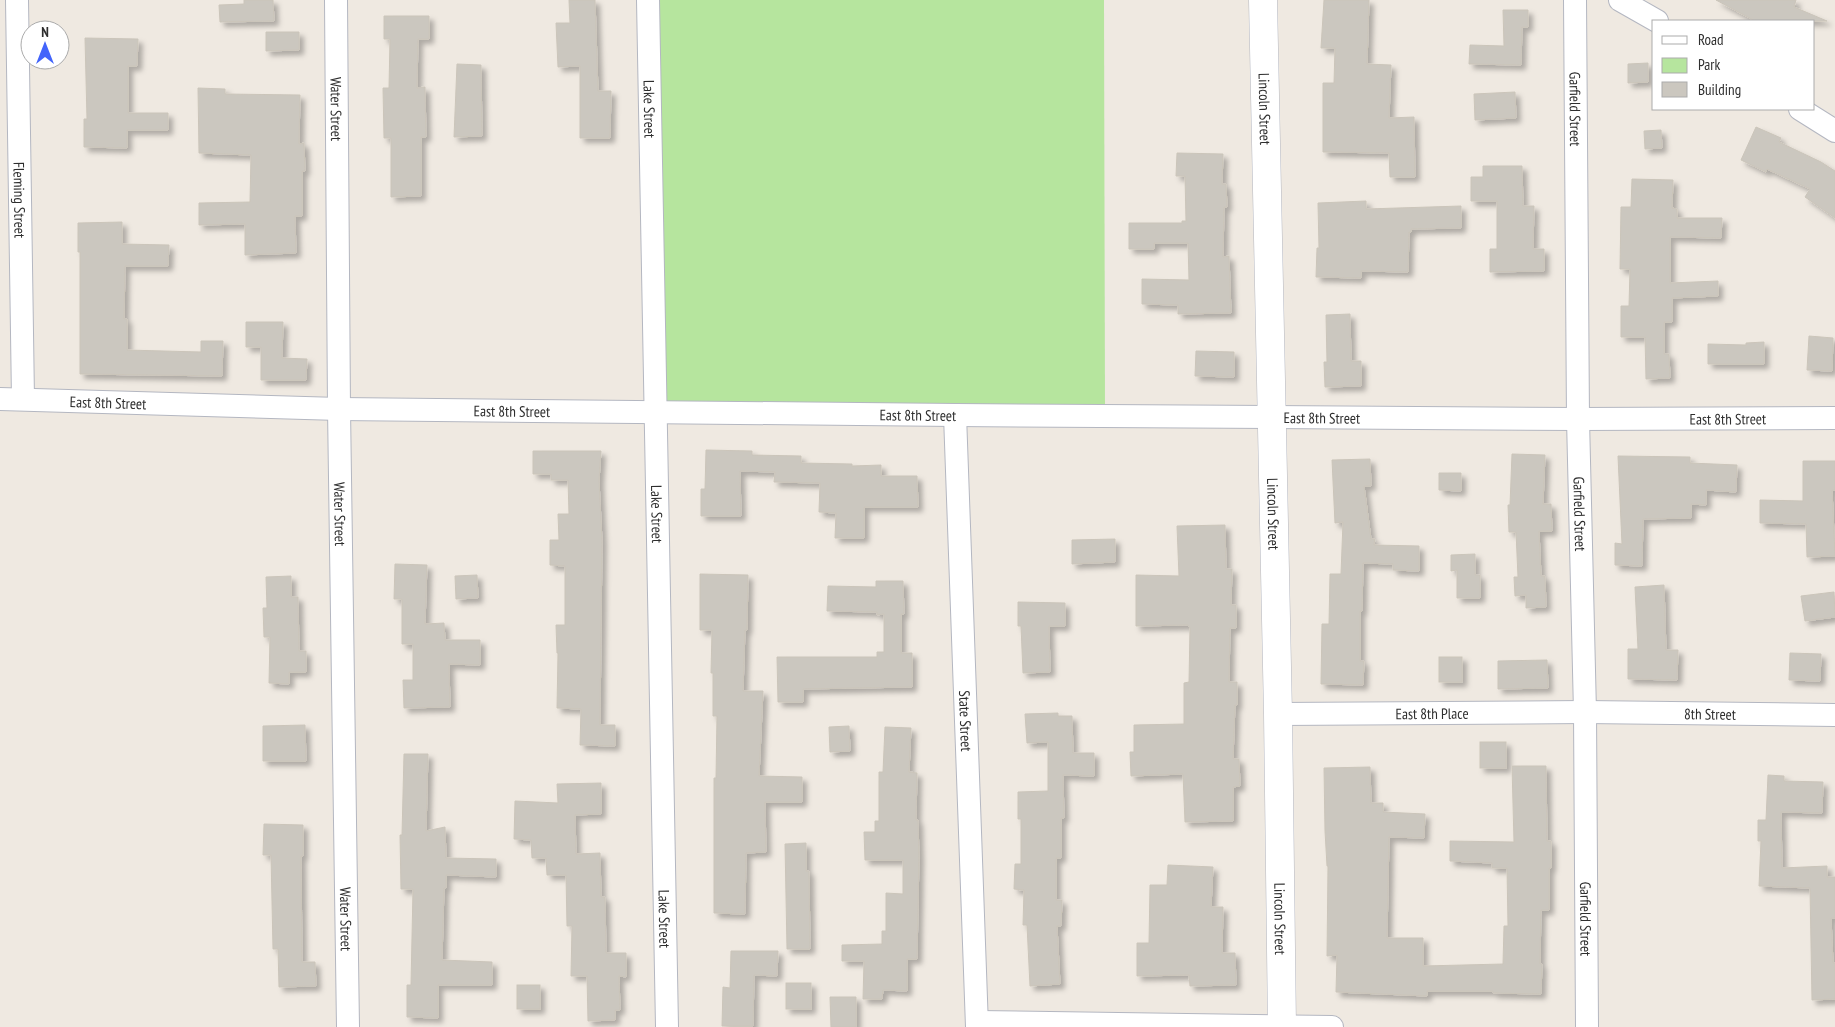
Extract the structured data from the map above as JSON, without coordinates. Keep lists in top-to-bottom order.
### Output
{
  "streets": {
    "main road": ["Lincoln Street"],
    "street": [
      "Water Street",
      "Lake Street",
      "Garfield Street",
      "Fleming Street",
      "East 8th Street",
      "East 8th Place",
      "8th Street",
      "State Street"
    ]
  },
  "crossings": [
    ["Water Street", "East 8th Street"],
    ["Lake Street", "East 8th Street"],
    ["Lincoln Street", "East 8th Street"],
    ["Lincoln Street", "East 8th Place"],
    ["Garfield Street", "East 8th Street"],
    ["Garfield Street", "East 8th Place"],
    ["Garfield Street", "8th Street"],
    ["Fleming Street", "East 8th Street"],
    ["East 8th Street", "State Street"],
    ["East 8th Place", "8th Street"]
  ],
  "legend": ["Road", "Park", "Building"],
  "north": "top"
}
